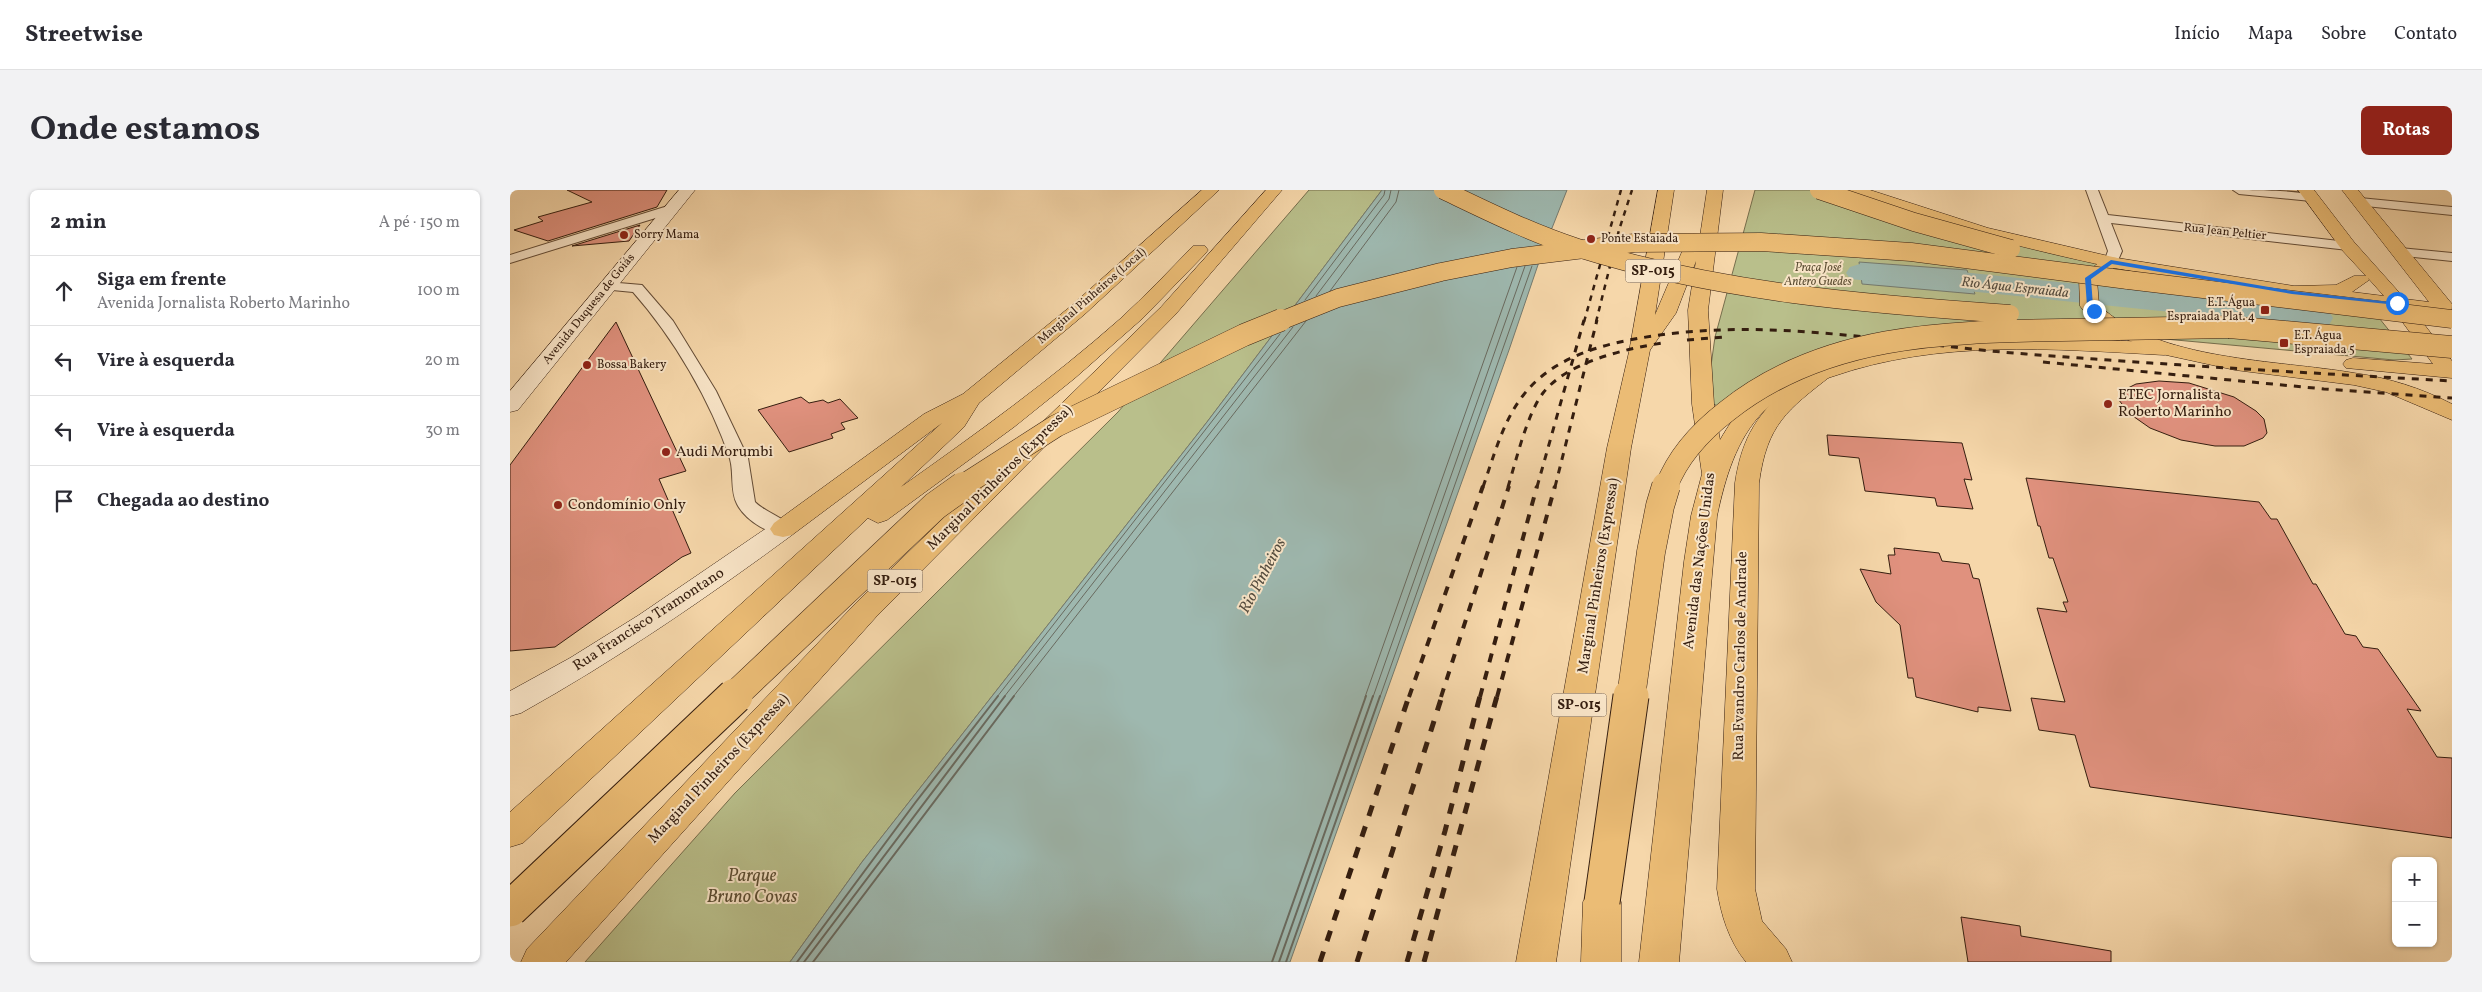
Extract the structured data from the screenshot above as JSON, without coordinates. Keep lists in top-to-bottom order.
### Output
{
  "streets": {
    "main road": [
      "SP-015",
      "Marginal Pinheiros (Local)",
      "Marginal Pinheiros (Expressa)",
      "Avenida das Nações Unidas",
      "Rua Evandro Carlos de Andrade"
    ],
    "street": ["Rua Jean Peltier", "Avenida Duquesa de Goiás", "Rua Francisco Tramontano"]
  },
  "water": ["Rio Água Espraiada", "Rio Pinheiros"],
  "parks": ["Praça José Antero Guedes", "Parque Bruno Covas"],
  "places": {
    "other": [
      "Sorry Mama",
      "Ponte Estaiada",
      "Bossa Bakery",
      "ETEC Jornalista Roberto Marinho",
      "Audi Morumbi",
      "Condomínio Only"
    ],
    "transit": ["E.T. Água Espraiada Plat. 4", "E.T. Água Espraiada 5"]
  },
  "page": {
    "header": "Streetwise",
    "nav": [
      "Início",
      "Mapa",
      "Sobre",
      "Contato"
    ],
    "title": "Onde estamos",
    "buttons": "Rotas",
    "heading": ["2 min", "A pé · 150 m"],
    "list": [
      ["Siga em frente", "Avenida Jornalista Roberto Marinho", "100 m"],
      ["Vire à esquerda", "20 m"],
      ["Vire à esquerda", "30 m"],
      "Chegada ao destino"
    ],
    "map_buttons": ["+", "−"]
  }
}
